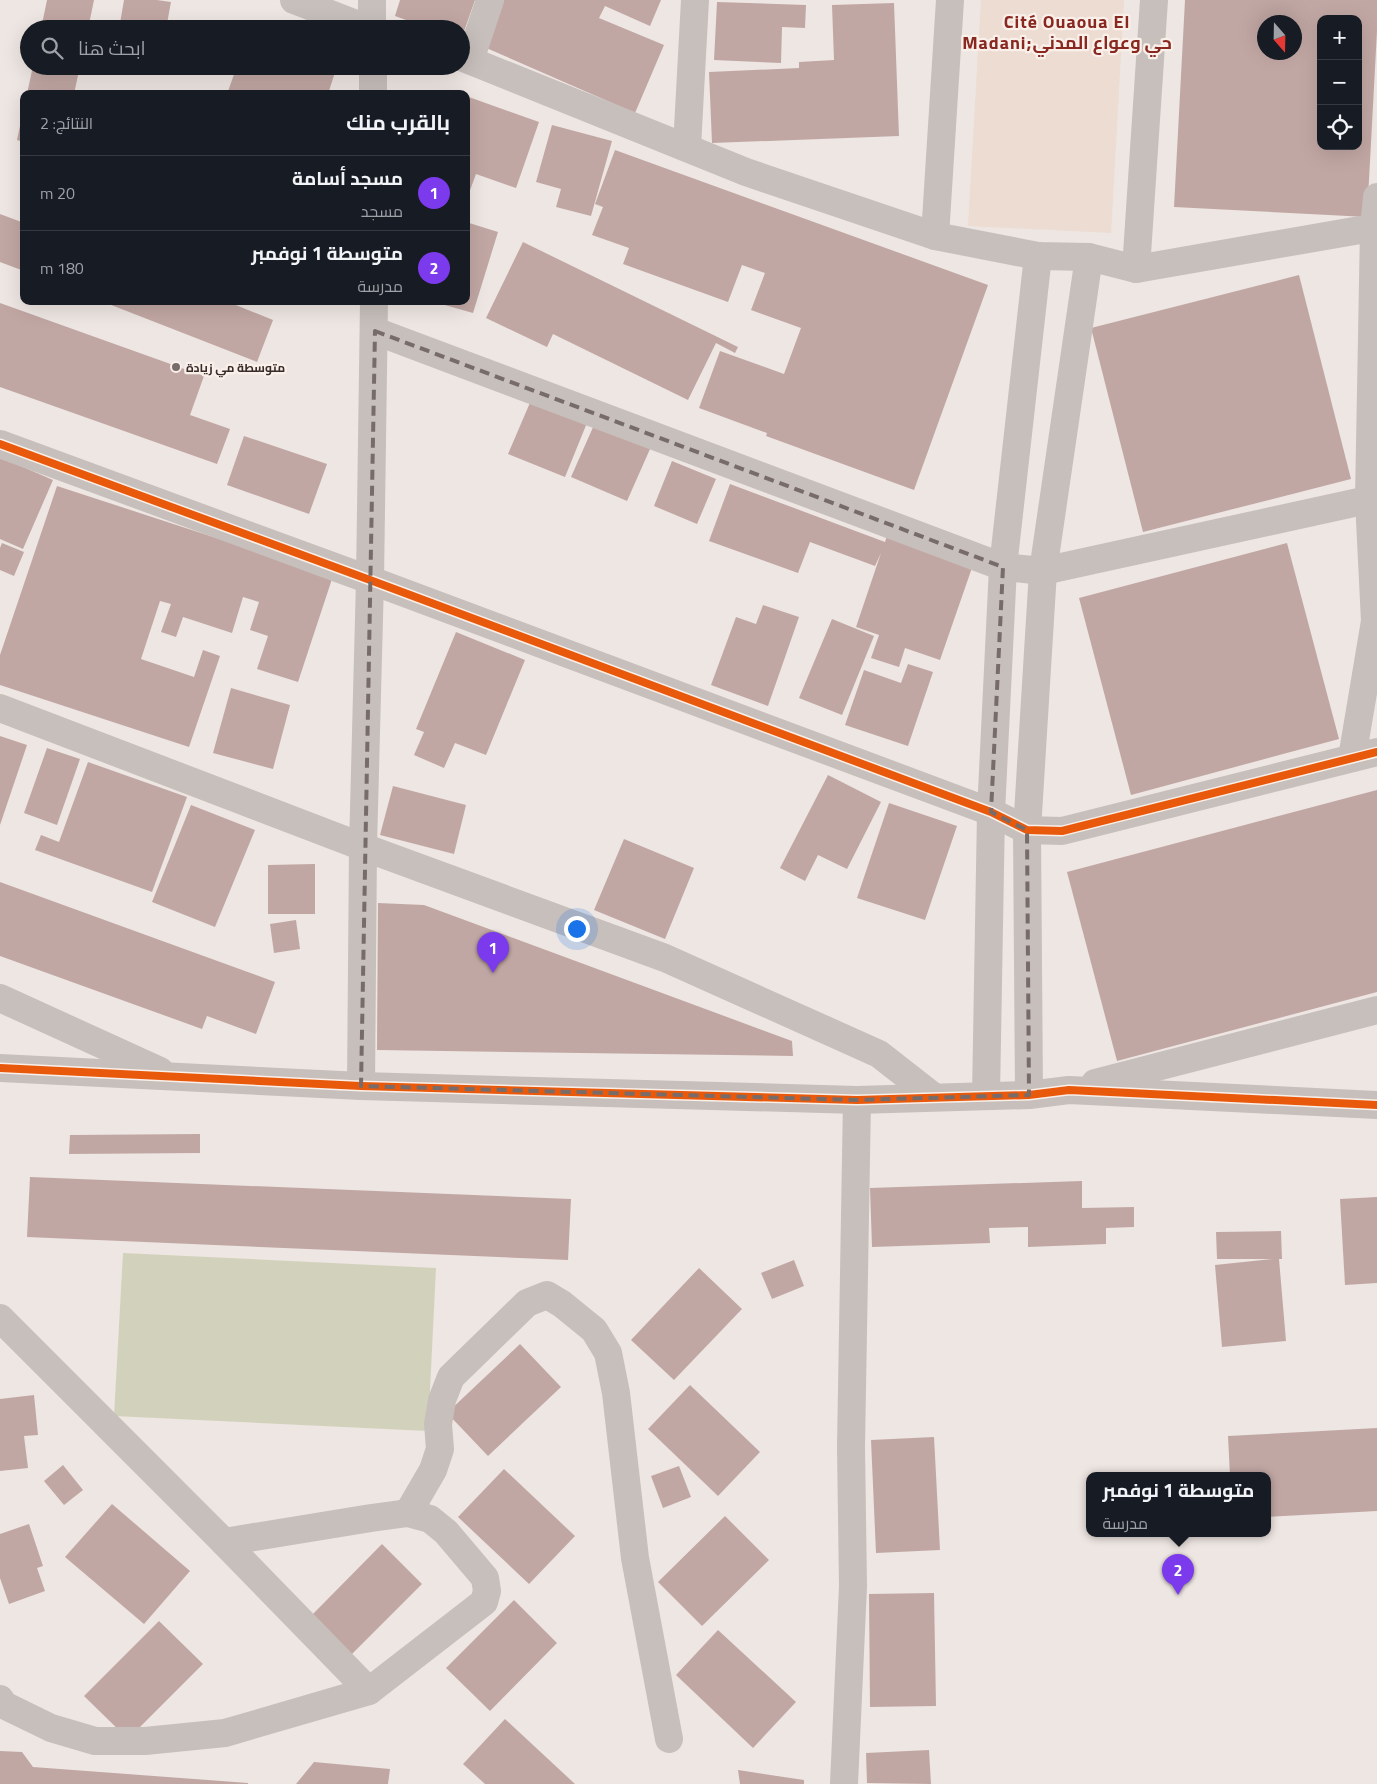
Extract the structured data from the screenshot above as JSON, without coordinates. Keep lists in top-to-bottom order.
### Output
{
  "districts": ["Cité Ouaoua El Madani;حي وعواع المدني"],
  "places": ["متوسطة مي زيادة"],
  "north": "bottom",
  "page": {
    "map_buttons": ["+", "−"],
    "search": "ابحث هنا",
    "heading": ["بالقرب منك", "النتائج: 2"],
    "list": [
      {
        "mark": "1",
        "name": "مسجد أسامة",
        "note": "مسجد",
        "value": "20 m"
      },
      {
        "mark": "2",
        "name": "متوسطة 1 نوفمبر",
        "note": "مدرسة",
        "value": "180 m"
      }
    ],
    "pins": ["1", "2"],
    "popup": ["متوسطة 1 نوفمبر", "مدرسة"]
  }
}
